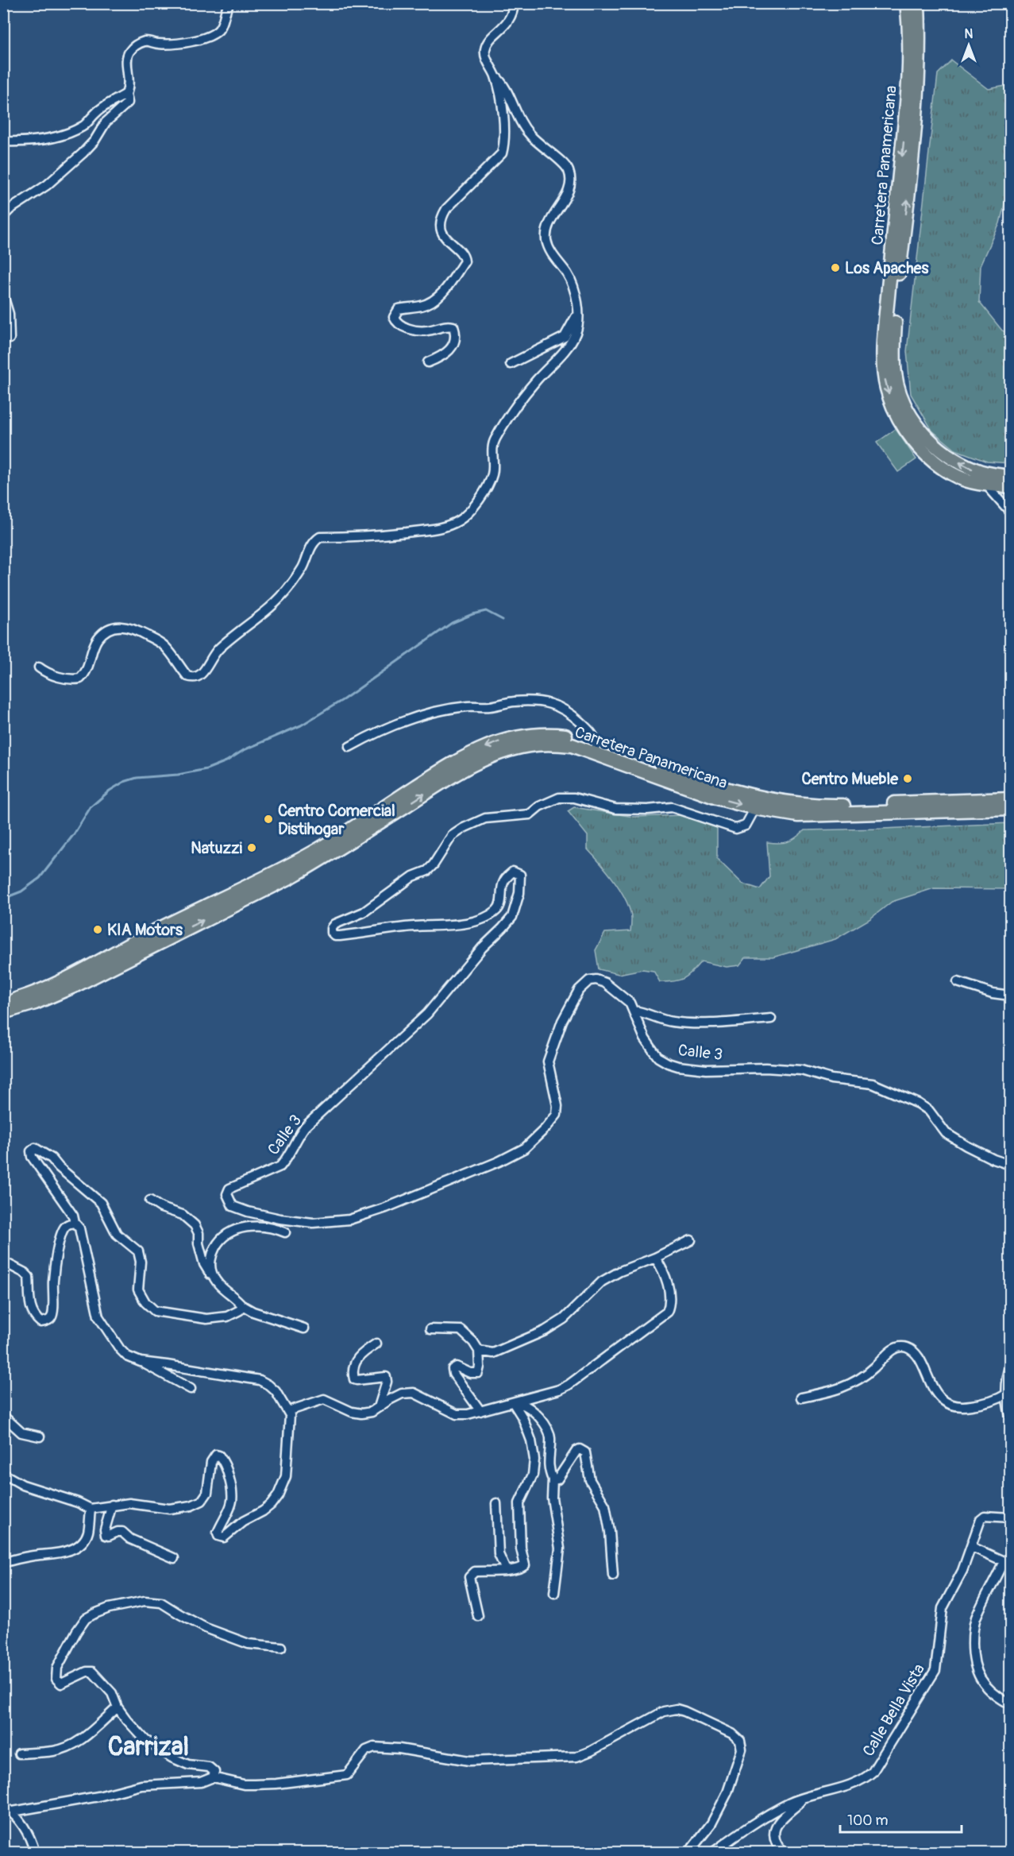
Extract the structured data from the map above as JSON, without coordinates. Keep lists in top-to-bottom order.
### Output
{
  "streets": {
    "main road": ["Carretera Panamericana"],
    "street": ["Calle 3", "Calle Bella Vista"]
  },
  "crossings": [
    ["Carretera Panamericana", "Calle 3"]
  ],
  "districts": ["Carrizal"],
  "places": [
    "Los Apaches",
    "Centro Mueble",
    "Centro Comercial Distihogar",
    "Natuzzi",
    "KIA Motors"
  ],
  "scale_bar": "100 m",
  "north": "top"
}
